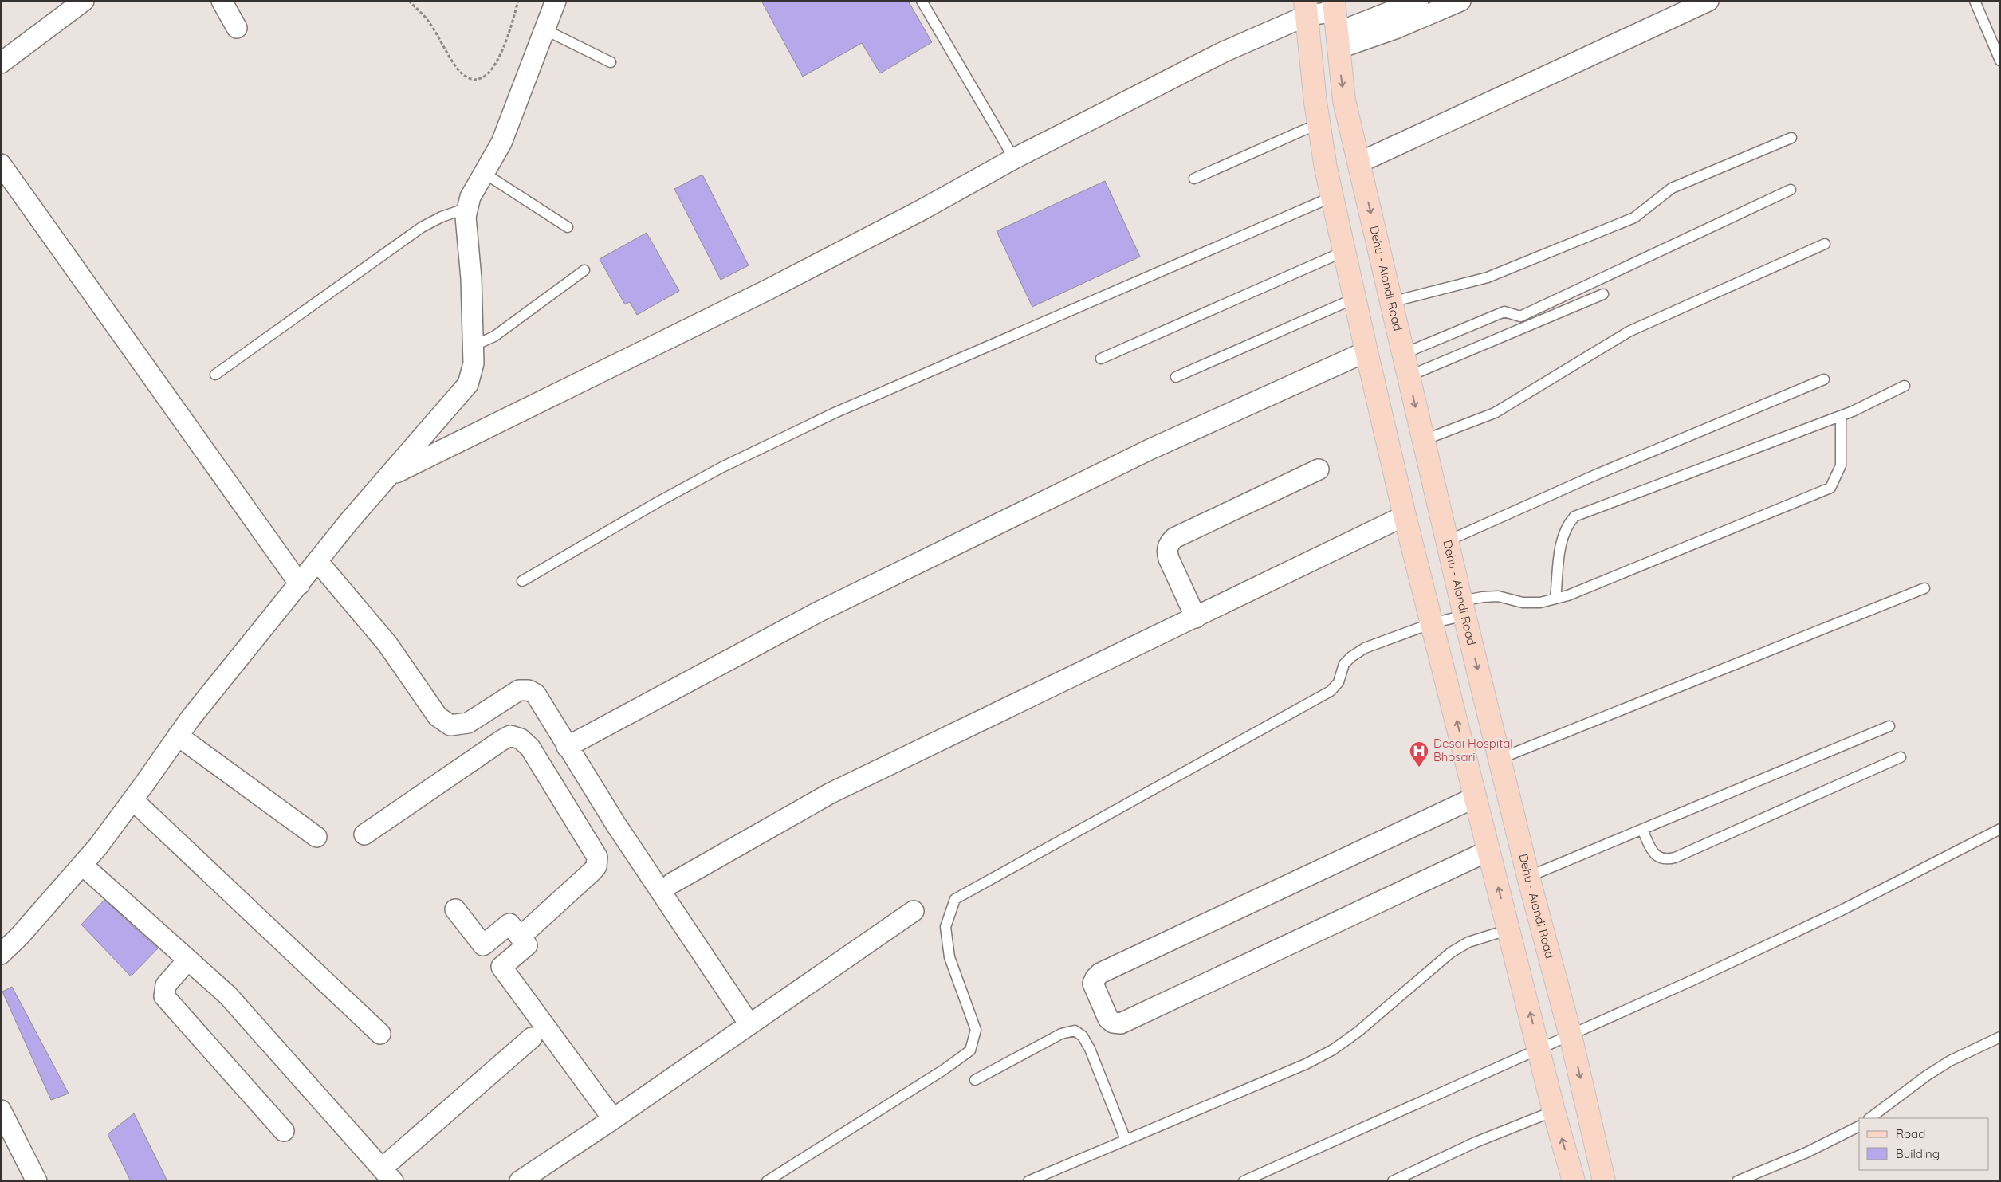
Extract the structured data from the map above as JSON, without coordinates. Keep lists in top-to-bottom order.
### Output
{
  "streets": {
    "main road": ["Dehu - Alandi Road"]
  },
  "places": {
    "hospital": ["Desai Hospital Bhosari"]
  },
  "legend": ["Road", "Building"]
}
